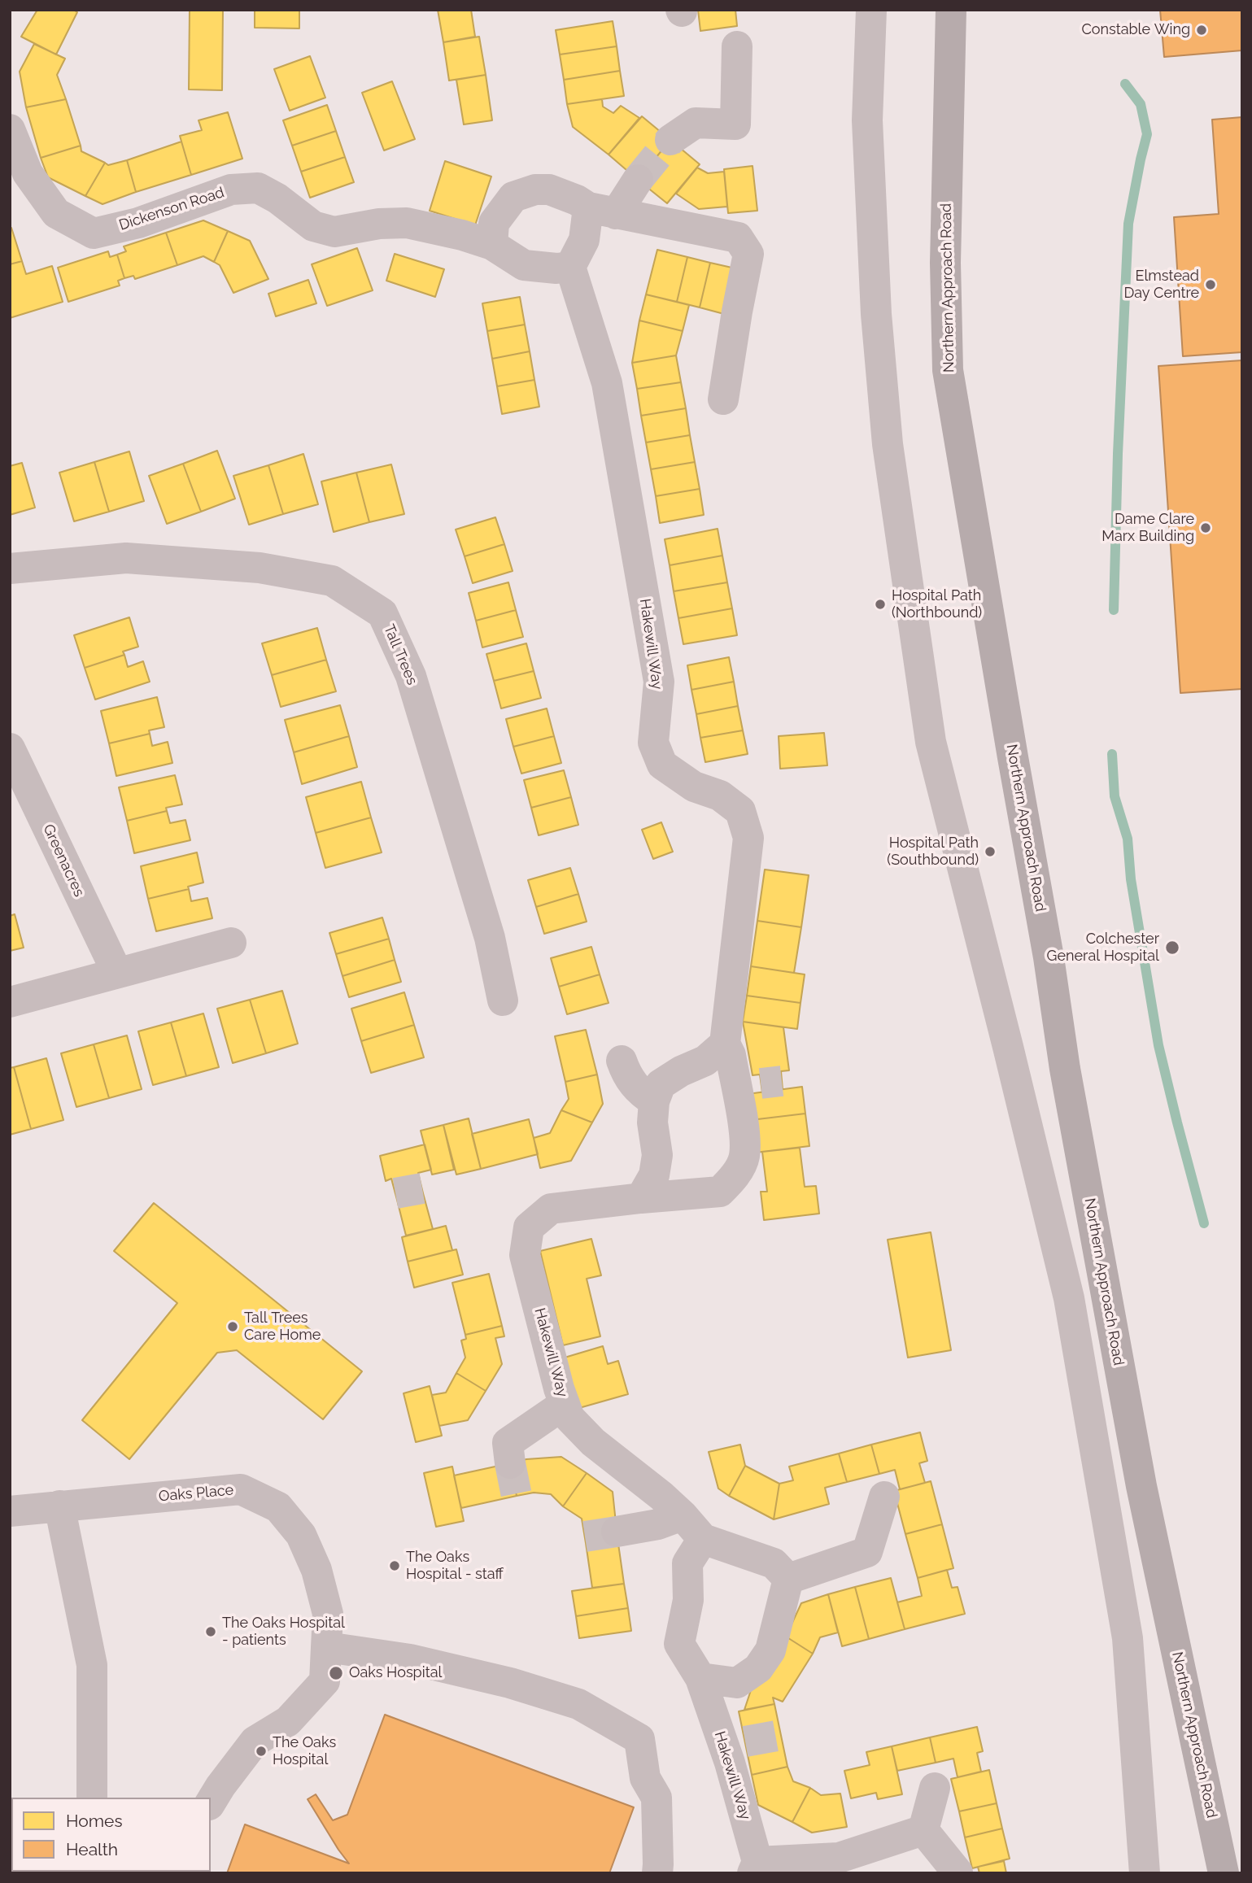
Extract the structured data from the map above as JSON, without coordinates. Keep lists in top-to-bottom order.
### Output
{
  "streets": {
    "main road": ["Northern Approach Road"],
    "street": [
      "Dickenson Road",
      "Hakewill Way",
      "Tall Trees",
      "Greenacres",
      "Oaks Place"
    ]
  },
  "crossings": [
    ["Dickenson Road", "Hakewill Way"]
  ],
  "places": [
    "Constable Wing",
    "Elmstead Day Centre",
    "Dame Clare Marx Building",
    "Hospital Path (Northbound)",
    "Hospital Path (Southbound)",
    "Colchester General Hospital",
    "Tall Trees Care Home",
    "The Oaks Hospital - staff",
    "The Oaks Hospital - patients",
    "Oaks Hospital",
    "The Oaks Hospital"
  ],
  "legend": ["Homes", "Health"]
}
